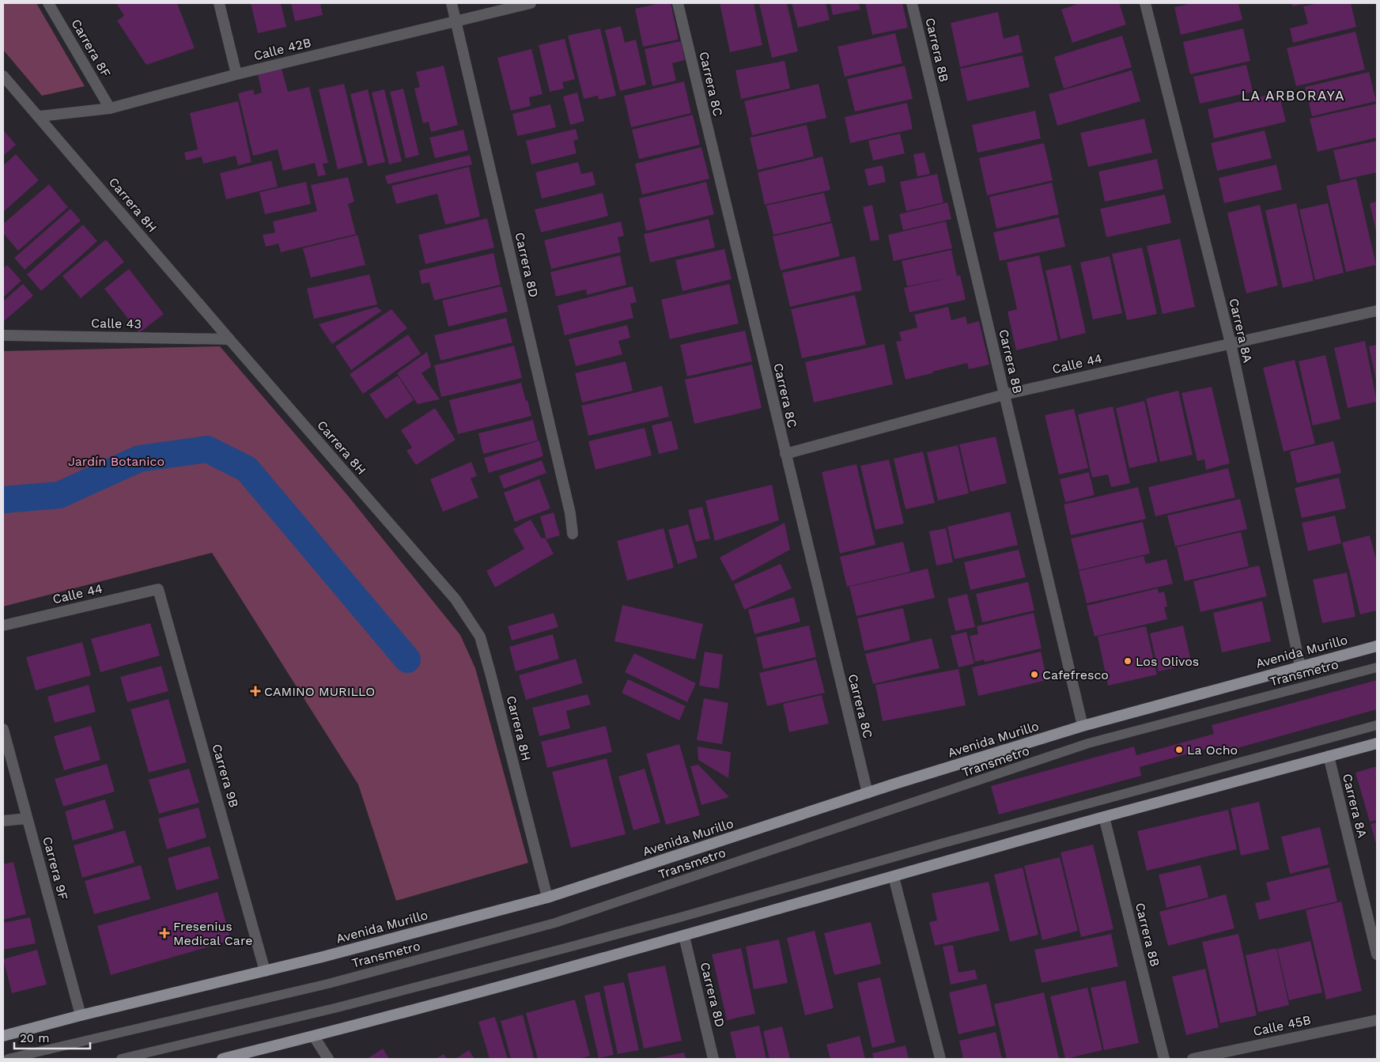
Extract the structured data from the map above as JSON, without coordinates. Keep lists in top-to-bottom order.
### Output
{
  "streets": {
    "main road": ["Avenida Murillo"],
    "street": [
      "Carrera 8F",
      "Calle 42B",
      "Carrera 8B",
      "Carrera 8C",
      "Carrera 8H",
      "Carrera 8D",
      "Calle 43",
      "Carrera 8A",
      "Calle 44",
      "Carrera 9B",
      "Carrera 9F",
      "Calle 45B"
    ],
    "lane": ["Transmetro"]
  },
  "crossings": [
    ["Carrera 8F", "Calle 42B"],
    ["Calle 42B", "Carrera 8H"],
    ["Calle 42B", "Carrera 8D"],
    ["Carrera 8B", "Calle 44"],
    ["Carrera 8B", "Avenida Murillo"],
    ["Carrera 8C", "Calle 44"],
    ["Carrera 8C", "Avenida Murillo"],
    ["Carrera 8H", "Calle 43"],
    ["Carrera 8H", "Avenida Murillo"],
    ["Carrera 8A", "Calle 44"],
    ["Carrera 8A", "Avenida Murillo"],
    ["Calle 44", "Carrera 9B"],
    ["Avenida Murillo", "Carrera 9B"],
    ["Avenida Murillo", "Carrera 9F"]
  ],
  "districts": ["LA ARBORAYA"],
  "parks": ["Jardín Botanico"],
  "places": {
    "other": ["Los Olivos", "Cafefresco", "La Ocho"],
    "health": ["CAMINO MURILLO", "Fresenius Medical Care"]
  },
  "scale_bar": "20 m"
}
